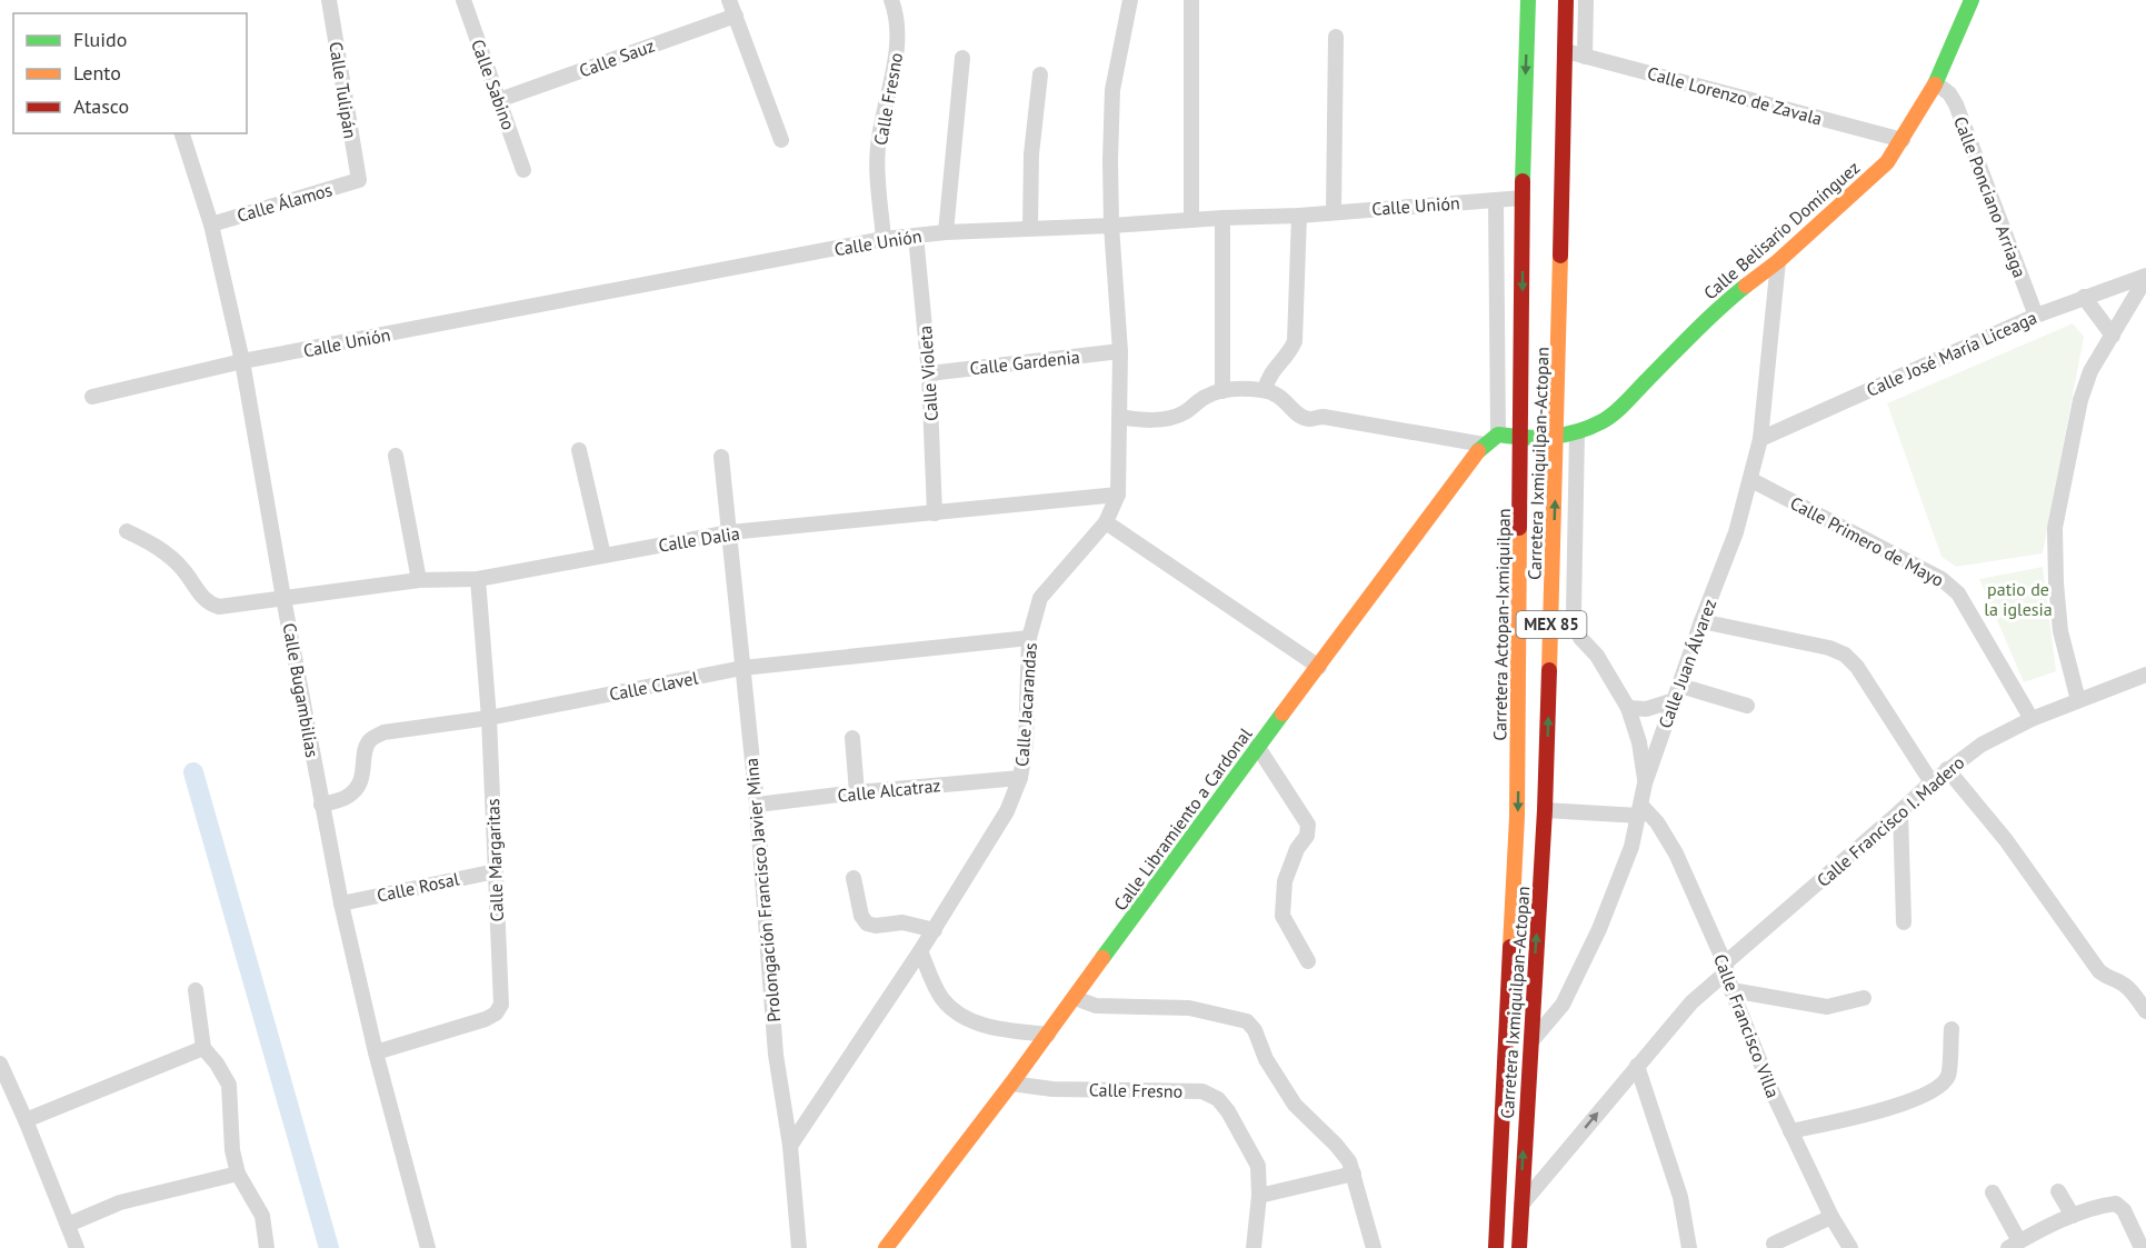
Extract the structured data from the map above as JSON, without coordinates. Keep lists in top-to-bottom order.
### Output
{
  "streets": {
    "main road": [
      "Calle Belisario Domínguez",
      "Carretera Ixmiquilpan-Actopan",
      "Carretera Actopan-Ixmiquilpan",
      "MEX 85",
      "Calle Libramiento a Cardonal"
    ],
    "street": [
      "Calle Sauz",
      "Calle Sabino",
      "Calle Tulipán",
      "Calle Lorenzo de Zavala",
      "Calle Fresno",
      "Calle Ponciano Arriaga",
      "Calle Álamos",
      "Calle Unión",
      "Calle José María Liceaga",
      "Calle Gardenia",
      "Calle Violeta",
      "Calle Dalia",
      "Calle Primero de Mayo",
      "Calle Juan Álvarez",
      "Calle Clavel",
      "Calle Bugambilias",
      "Calle Jacarandas",
      "Calle Alcatraz",
      "Calle Francisco I. Madero",
      "Calle Margaritas",
      "Calle Rosal",
      "Prolongación Francisco Javier Mina",
      "Calle Francisco Villa"
    ]
  },
  "crossings": [
    ["Calle Sauz", "Calle Sabino"],
    ["Calle Tulipán", "Calle Álamos"],
    ["Calle Lorenzo de Zavala", "Calle Belisario Domínguez"],
    ["Calle Lorenzo de Zavala", "Carretera Ixmiquilpan-Actopan"],
    ["Calle Fresno", "Calle Unión"],
    ["Calle Fresno", "Calle Libramiento a Cardonal"],
    ["Calle Ponciano Arriaga", "Calle Belisario Domínguez"],
    ["Calle Ponciano Arriaga", "Calle José María Liceaga"],
    ["Calle Álamos", "Calle Bugambilias"],
    ["Calle Unión", "Calle Violeta"],
    ["Calle Unión", "Carretera Actopan-Ixmiquilpan"],
    ["Calle Unión", "Calle Bugambilias"],
    ["Calle Unión", "Calle Jacarandas"],
    ["Calle Belisario Domínguez", "Carretera Ixmiquilpan-Actopan"],
    ["Calle Belisario Domínguez", "Carretera Actopan-Ixmiquilpan"],
    ["Calle Belisario Domínguez", "Calle Juan Álvarez"],
    ["Calle José María Liceaga", "Calle Juan Álvarez"],
    ["Calle Gardenia", "Calle Violeta"],
    ["Calle Gardenia", "Calle Jacarandas"],
    ["Calle Violeta", "Calle Dalia"],
    ["Carretera Ixmiquilpan-Actopan", "Calle Juan Álvarez"],
    ["Carretera Ixmiquilpan-Actopan", "Calle Francisco I. Madero"],
    ["Calle Dalia", "Calle Bugambilias"],
    ["Calle Dalia", "Calle Jacarandas"],
    ["Calle Dalia", "Calle Margaritas"],
    ["Calle Dalia", "Prolongación Francisco Javier Mina"],
    ["Calle Primero de Mayo", "Calle Juan Álvarez"],
    ["Calle Primero de Mayo", "Calle Francisco I. Madero"],
    ["Calle Juan Álvarez", "Calle Francisco Villa"],
    ["Calle Clavel", "Calle Bugambilias"],
    ["Calle Clavel", "Calle Jacarandas"],
    ["Calle Clavel", "Calle Margaritas"],
    ["Calle Clavel", "Prolongación Francisco Javier Mina"],
    ["Calle Bugambilias", "Calle Margaritas"],
    ["Calle Bugambilias", "Calle Rosal"],
    ["Calle Jacarandas", "Calle Alcatraz"],
    ["Calle Jacarandas", "Prolongación Francisco Javier Mina"],
    ["Calle Alcatraz", "Prolongación Francisco Javier Mina"],
    ["Calle Francisco I. Madero", "Calle Francisco Villa"],
    ["Calle Margaritas", "Calle Rosal"]
  ],
  "one_way": ["Carretera Ixmiquilpan-Actopan", "Carretera Actopan-Ixmiquilpan"],
  "parks": ["patio de la iglesia"],
  "legend": ["Fluido", "Lento", "Atasco"]
}
